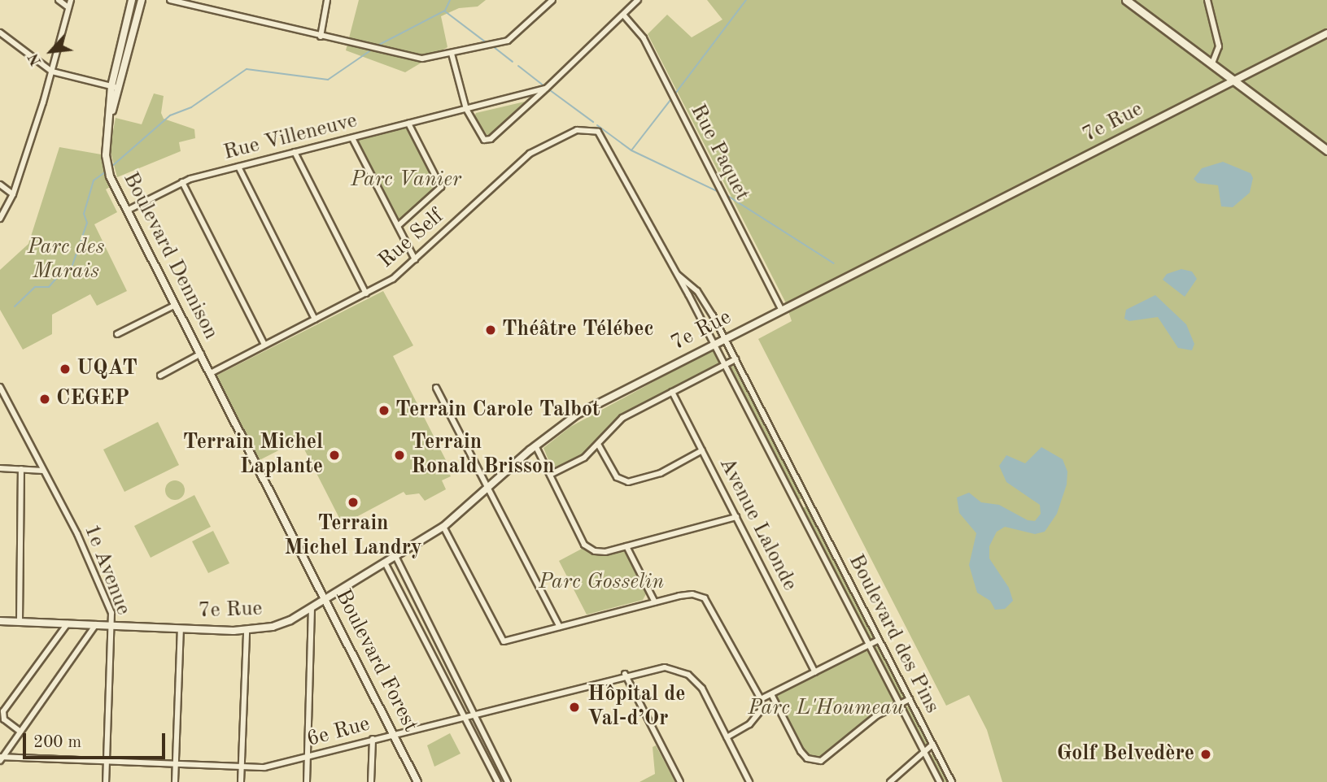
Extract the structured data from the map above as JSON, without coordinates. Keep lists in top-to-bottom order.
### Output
{
  "streets": {
    "street": [
      "7e Rue",
      "Rue Villeneuve",
      "Rue Paquet",
      "Rue Self",
      "Boulevard Dennison",
      "Avenue Lalonde",
      "1e Avenue",
      "Boulevard des Pins",
      "Boulevard Forest",
      "6e Rue"
    ]
  },
  "crossings": [
    ["7e Rue", "Rue Paquet"],
    ["7e Rue", "Rue Self"],
    ["7e Rue", "1e Avenue"],
    ["7e Rue", "Boulevard des Pins"],
    ["7e Rue", "Boulevard Forest"],
    ["Rue Villeneuve", "Rue Paquet"],
    ["Rue Villeneuve", "Boulevard Dennison"],
    ["Rue Self", "Boulevard Dennison"],
    ["Rue Self", "Boulevard des Pins"],
    ["Rue Self", "Boulevard Forest"],
    ["Boulevard Dennison", "Boulevard Forest"],
    ["1e Avenue", "6e Rue"],
    ["Boulevard Forest", "6e Rue"]
  ],
  "parks": [
    "Parc Vanier",
    "Parc des Marais",
    "Parc Gosselin",
    "Parc L'Houmeau"
  ],
  "places": [
    "Théâtre Télébec",
    "UQAT",
    "CEGEP",
    "Terrain Carole Talbot",
    "Terrain Michel Laplante",
    "Terrain Ronald Brisson",
    "Terrain Michel Landry",
    "Hôpital de Val-d’Or",
    "Golf Belvedère"
  ],
  "scale_bar": "200 m",
  "north": "bottom left"
}
